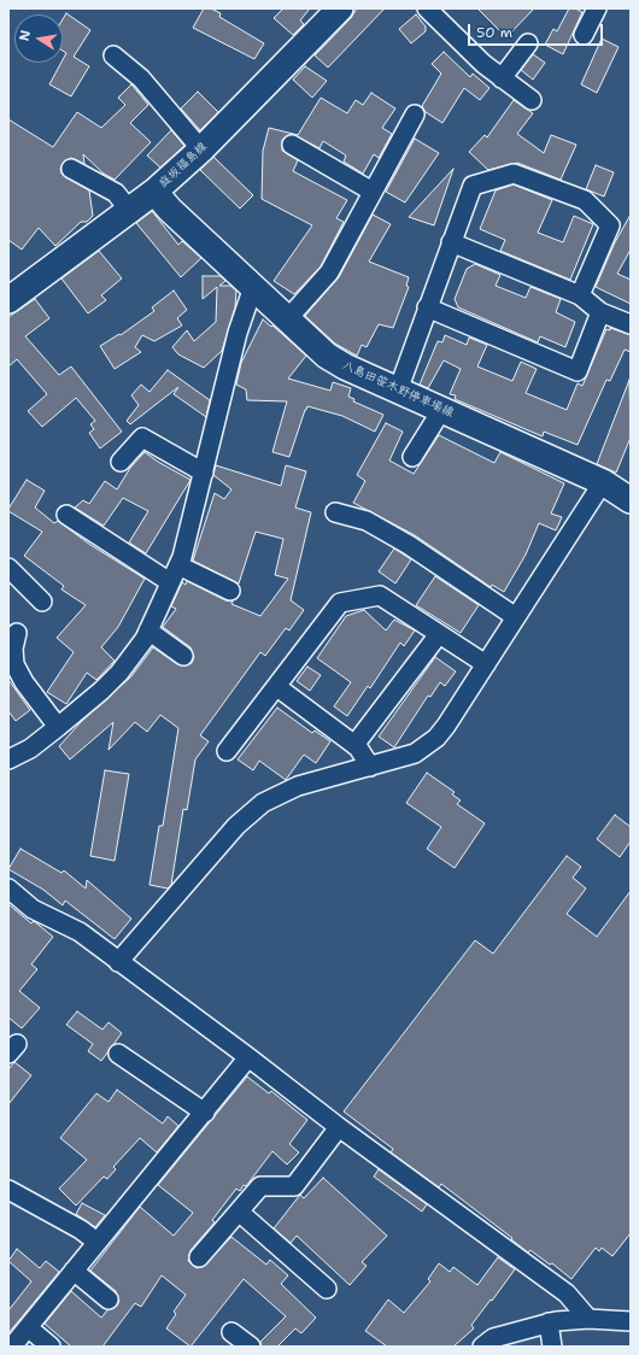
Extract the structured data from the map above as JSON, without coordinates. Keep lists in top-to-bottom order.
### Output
{
  "streets": {
    "main road": ["庭坂福島線", "八島田笹木野停車場線"]
  },
  "crossings": [
    ["庭坂福島線", "八島田笹木野停車場線"]
  ],
  "scale_bar": "50 m",
  "north": "left"
}
